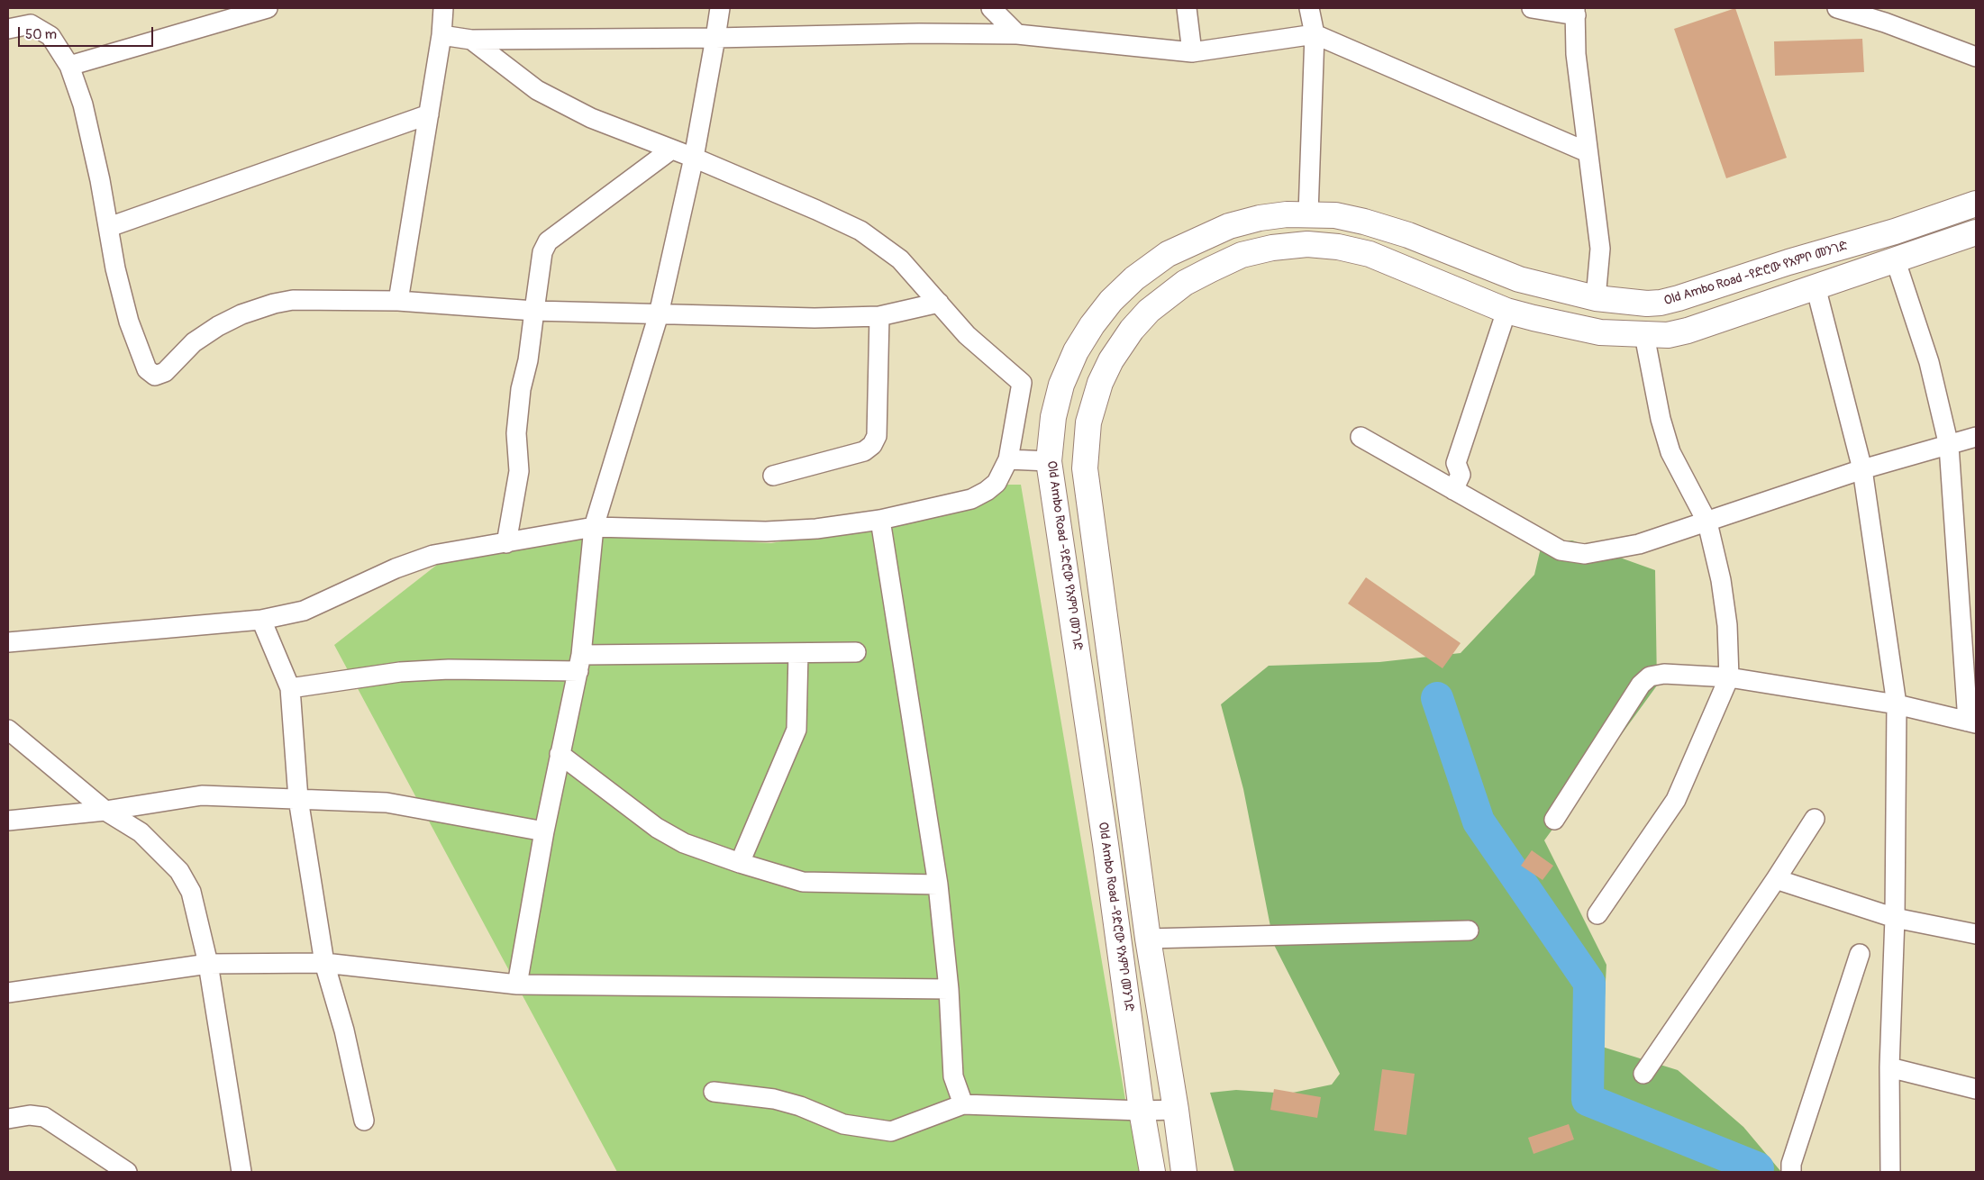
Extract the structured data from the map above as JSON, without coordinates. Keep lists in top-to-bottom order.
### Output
{
  "streets": {
    "main road": ["Old Ambo Road -የድሮው የአምቦ መንገድ"]
  },
  "scale_bar": "50 m"
}
